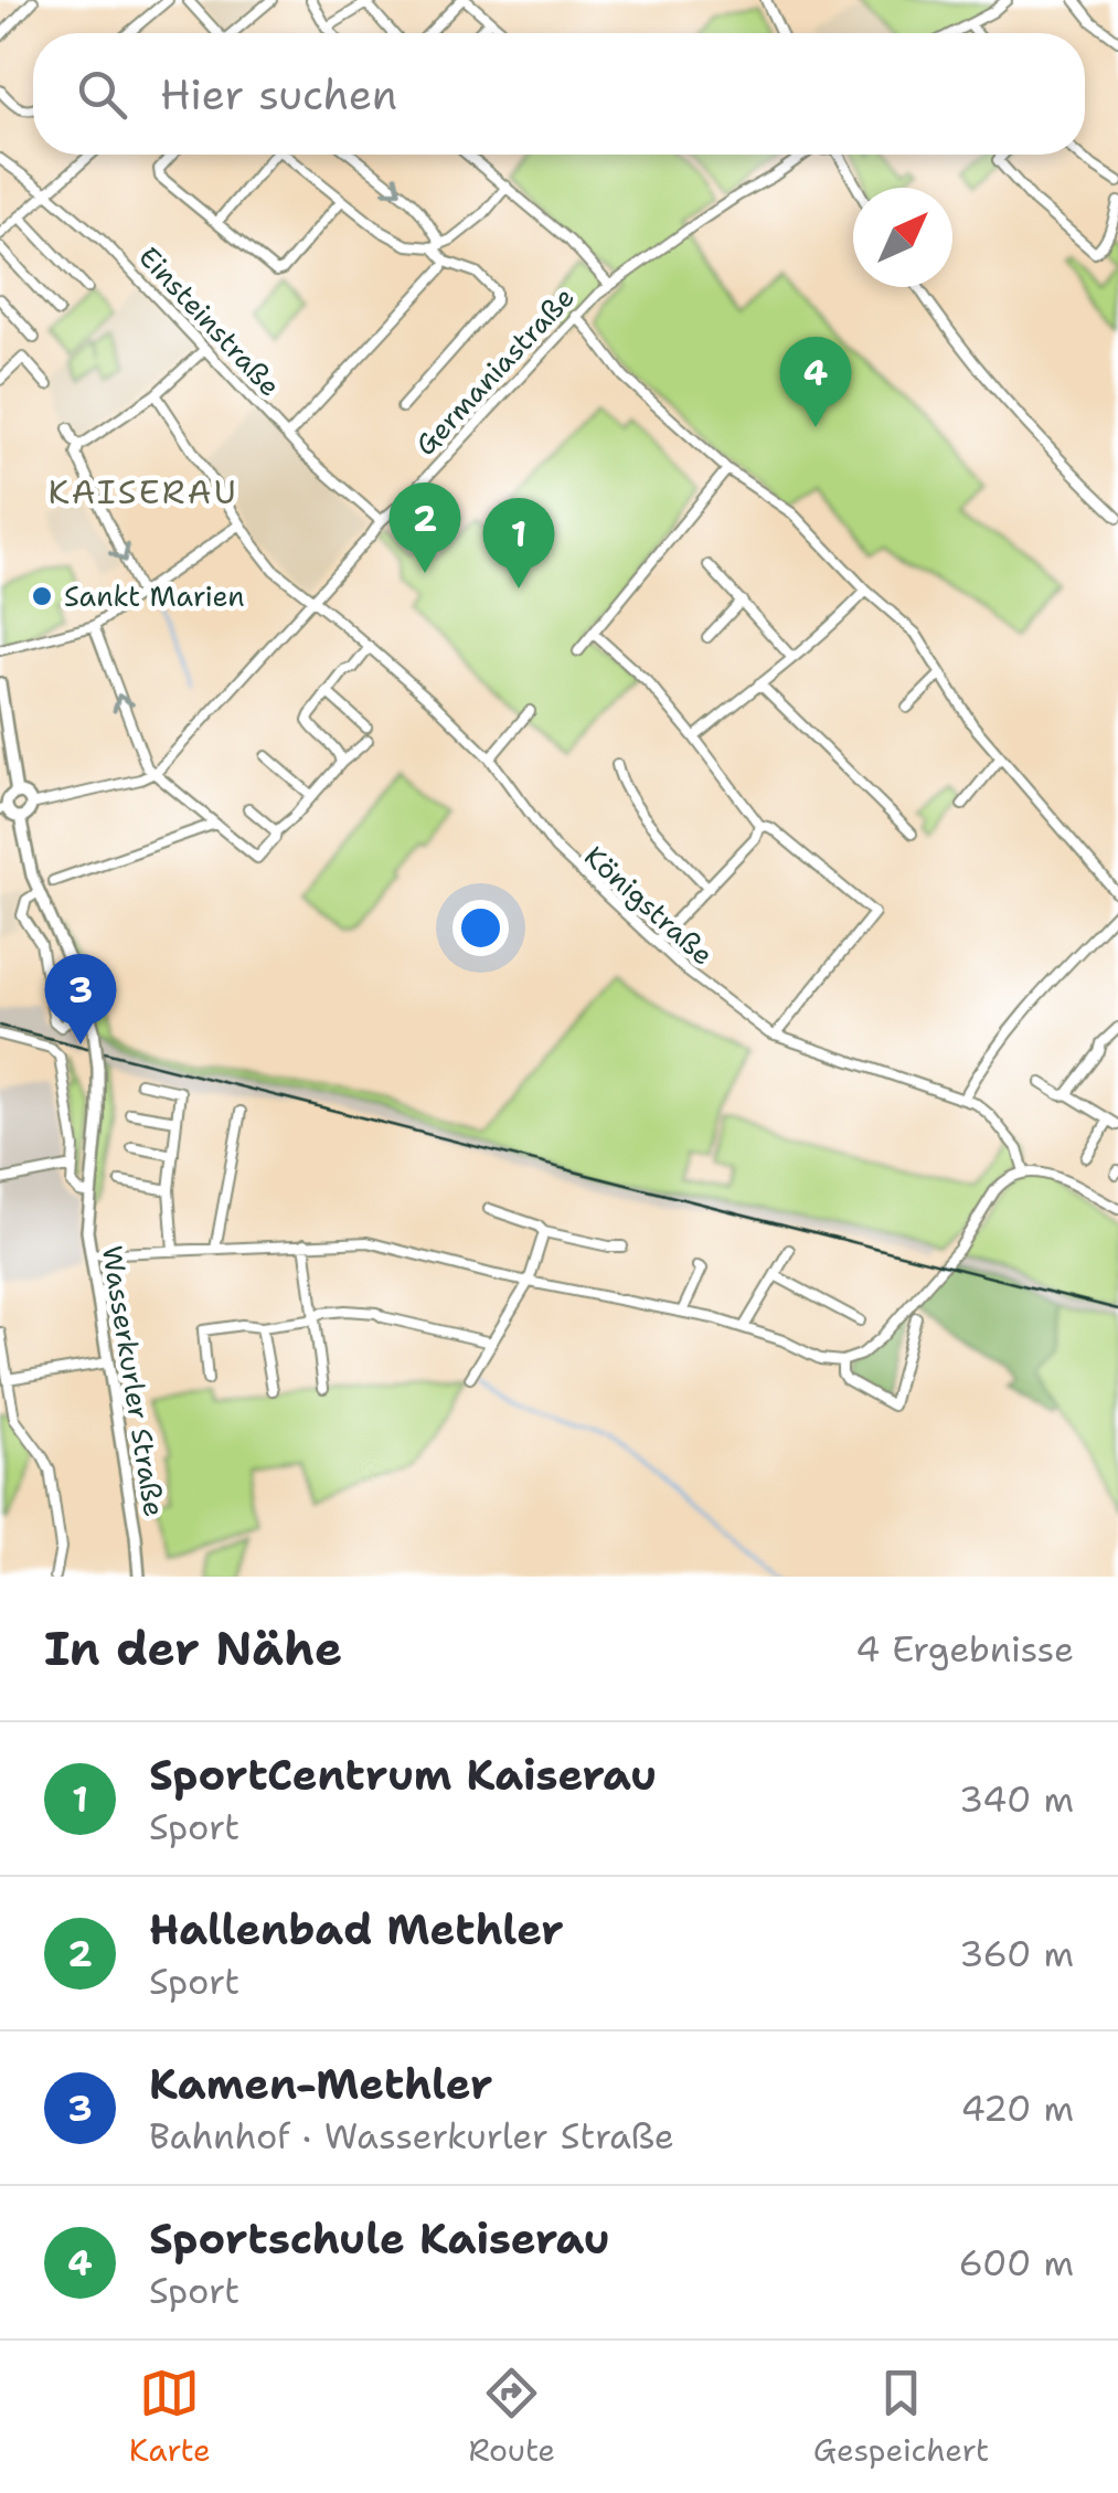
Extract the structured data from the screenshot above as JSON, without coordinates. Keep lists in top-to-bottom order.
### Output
{
  "streets": {
    "main road": ["Wasserkurler Straße"],
    "street": ["Einsteinstraße", "Germaniastraße", "Königstraße"]
  },
  "crossings": [
    ["Einsteinstraße", "Germaniastraße"],
    ["Germaniastraße", "Königstraße"]
  ],
  "districts": ["KAISERAU"],
  "places": ["Sankt Marien"],
  "north": "top right",
  "page": {
    "search": "Hier suchen",
    "pins": [
      "4",
      "2",
      "1",
      "3"
    ],
    "heading": ["In der Nähe", "4 Ergebnisse"],
    "list": [
      {
        "mark": "1",
        "name": "SportCentrum Kaiserau",
        "note": "Sport",
        "value": "340 m"
      },
      {
        "mark": "2",
        "name": "Hallenbad Methler",
        "note": "Sport",
        "value": "360 m"
      },
      {
        "mark": "3",
        "name": "Kamen-Methler",
        "note": "Bahnhof · Wasserkurler Straße",
        "value": "420 m"
      },
      {
        "mark": "4",
        "name": "Sportschule Kaiserau",
        "note": "Sport",
        "value": "600 m"
      }
    ],
    "nav": ["Karte", "Route", "Gespeichert"]
  }
}
